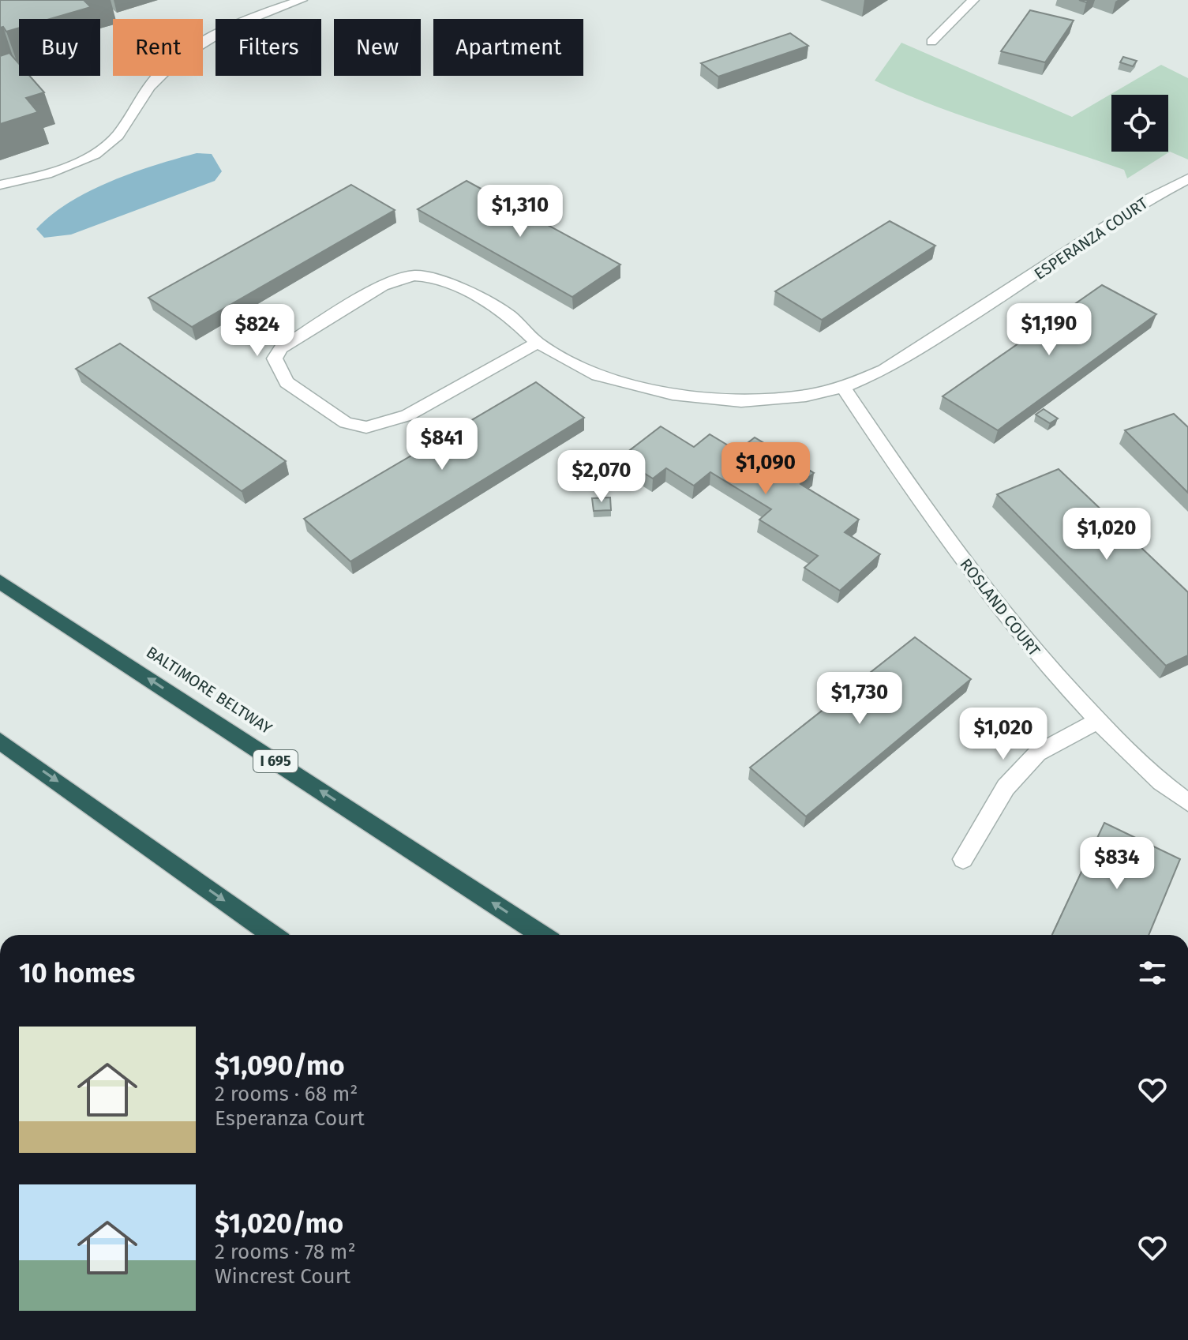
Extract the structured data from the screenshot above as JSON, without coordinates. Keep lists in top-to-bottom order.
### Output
{
  "streets": {
    "highway": ["BALTIMORE BELTWAY", "I 695"],
    "street": ["ESPERANZA COURT", "ROSLAND COURT"]
  },
  "crossings": [
    ["ESPERANZA COURT", "ROSLAND COURT"]
  ],
  "page": {
    "chip": [
      "Buy",
      "Rent",
      "Filters",
      "New",
      "Apartment"
    ],
    "price": [
      "$1,310",
      "$1,190",
      "$824",
      "$841",
      "$1,090",
      "$2,070",
      "$1,020",
      "$1,730",
      "$1,020",
      "$834"
    ],
    "heading": "10 homes",
    "list": [
      {
        "name": "$1,090/mo",
        "note": "2 rooms · 68 m² · Esperanza Court"
      },
      {
        "name": "$1,020/mo",
        "note": "2 rooms · 78 m² · Wincrest Court"
      }
    ]
  }
}
